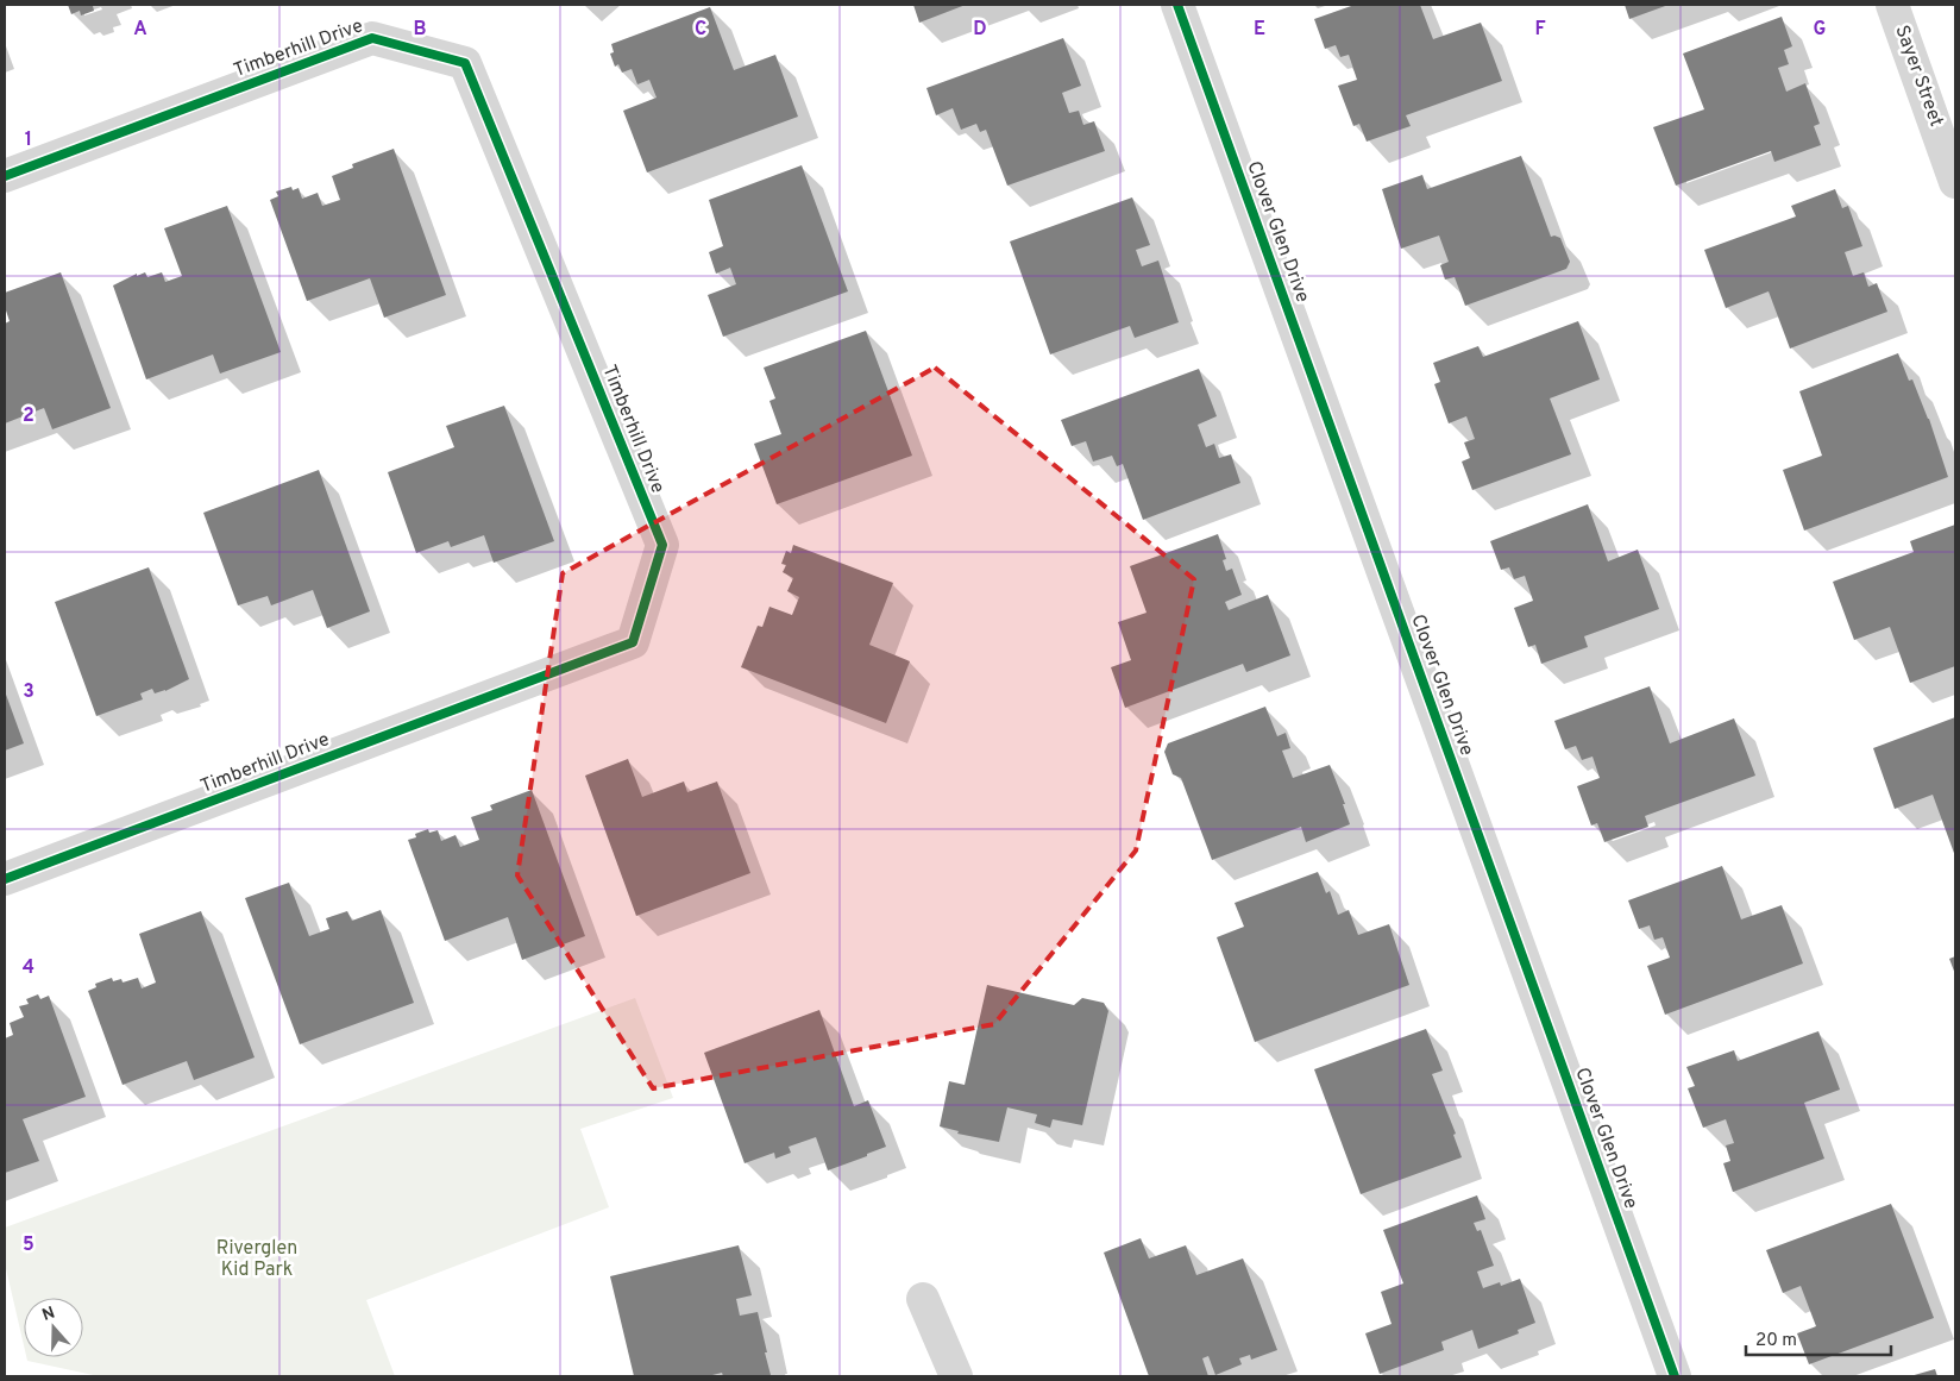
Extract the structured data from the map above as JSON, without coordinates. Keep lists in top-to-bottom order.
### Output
{
  "streets": {
    "street": ["Timberhill Drive", "Sayer Street", "Clover Glen Drive"]
  },
  "parks": ["Riverglen Kid Park"],
  "scale_bar": "20 m",
  "north": "top",
  "grid": {
    "columns": [
      "A",
      "B",
      "C",
      "D",
      "E",
      "F",
      "G"
    ],
    "rows": [
      "1",
      "2",
      "3",
      "4",
      "5"
    ]
  }
}
